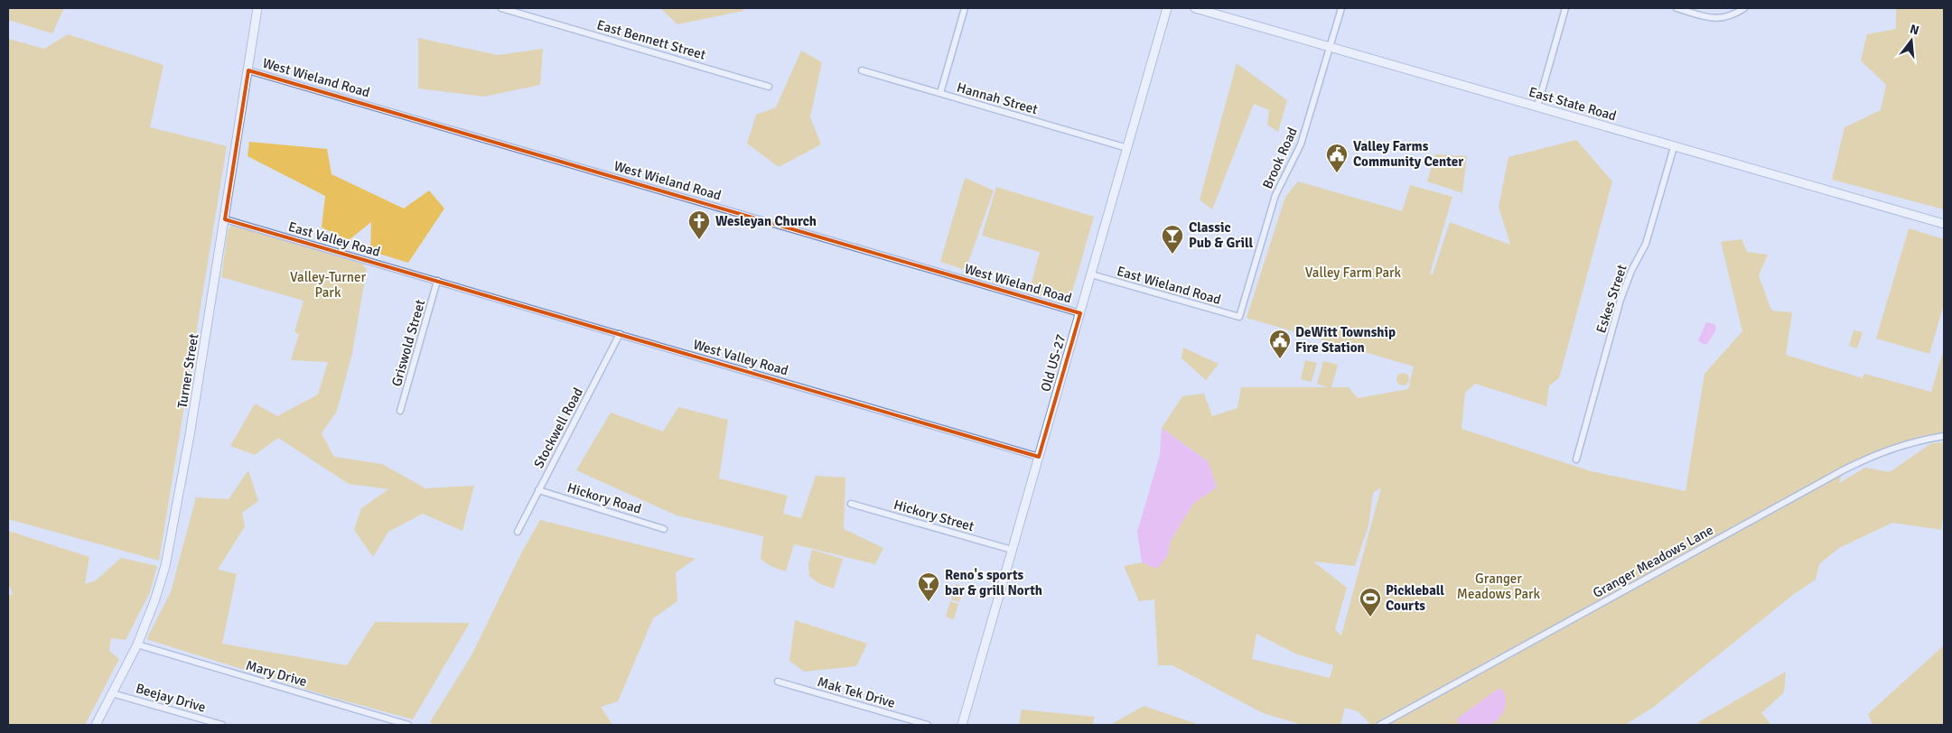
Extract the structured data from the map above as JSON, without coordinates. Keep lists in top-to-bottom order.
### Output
{
  "streets": {
    "street": [
      "East Bennett Street",
      "West Wieland Road",
      "Hannah Street",
      "East State Road",
      "Brook Road",
      "East Valley Road",
      "East Wieland Road",
      "Eskes Street",
      "Griswold Street",
      "West Valley Road",
      "Old US-27",
      "Turner Street",
      "Stockwell Road",
      "Hickory Road",
      "Hickory Street",
      "Granger Meadows Lane",
      "Mary Drive",
      "Mak Tek Drive",
      "Beejay Drive"
    ]
  },
  "crossings": [
    ["West Wieland Road", "Old US-27"],
    ["West Wieland Road", "Turner Street"],
    ["Hannah Street", "Old US-27"],
    ["East State Road", "Brook Road"],
    ["East State Road", "Eskes Street"],
    ["Brook Road", "East Wieland Road"],
    ["East Valley Road", "Griswold Street"],
    ["East Valley Road", "West Valley Road"],
    ["East Valley Road", "Turner Street"],
    ["East Wieland Road", "Old US-27"],
    ["Griswold Street", "West Valley Road"],
    ["West Valley Road", "Old US-27"],
    ["West Valley Road", "Stockwell Road"],
    ["Old US-27", "Hickory Street"],
    ["Turner Street", "Mary Drive"],
    ["Turner Street", "Beejay Drive"],
    ["Stockwell Road", "Hickory Road"]
  ],
  "parks": ["Valley Farm Park", "Valley-Turner Park", "Granger Meadows Park"],
  "places": {
    "public building": ["Valley Farms Community Center", "DeWitt Township Fire Station"],
    "church": ["Wesleyan Church"],
    "bar": ["Classic Pub & Grill", "Reno's sports bar & grill North"],
    "sports": ["Pickleball Courts"]
  },
  "north": "top"
}
